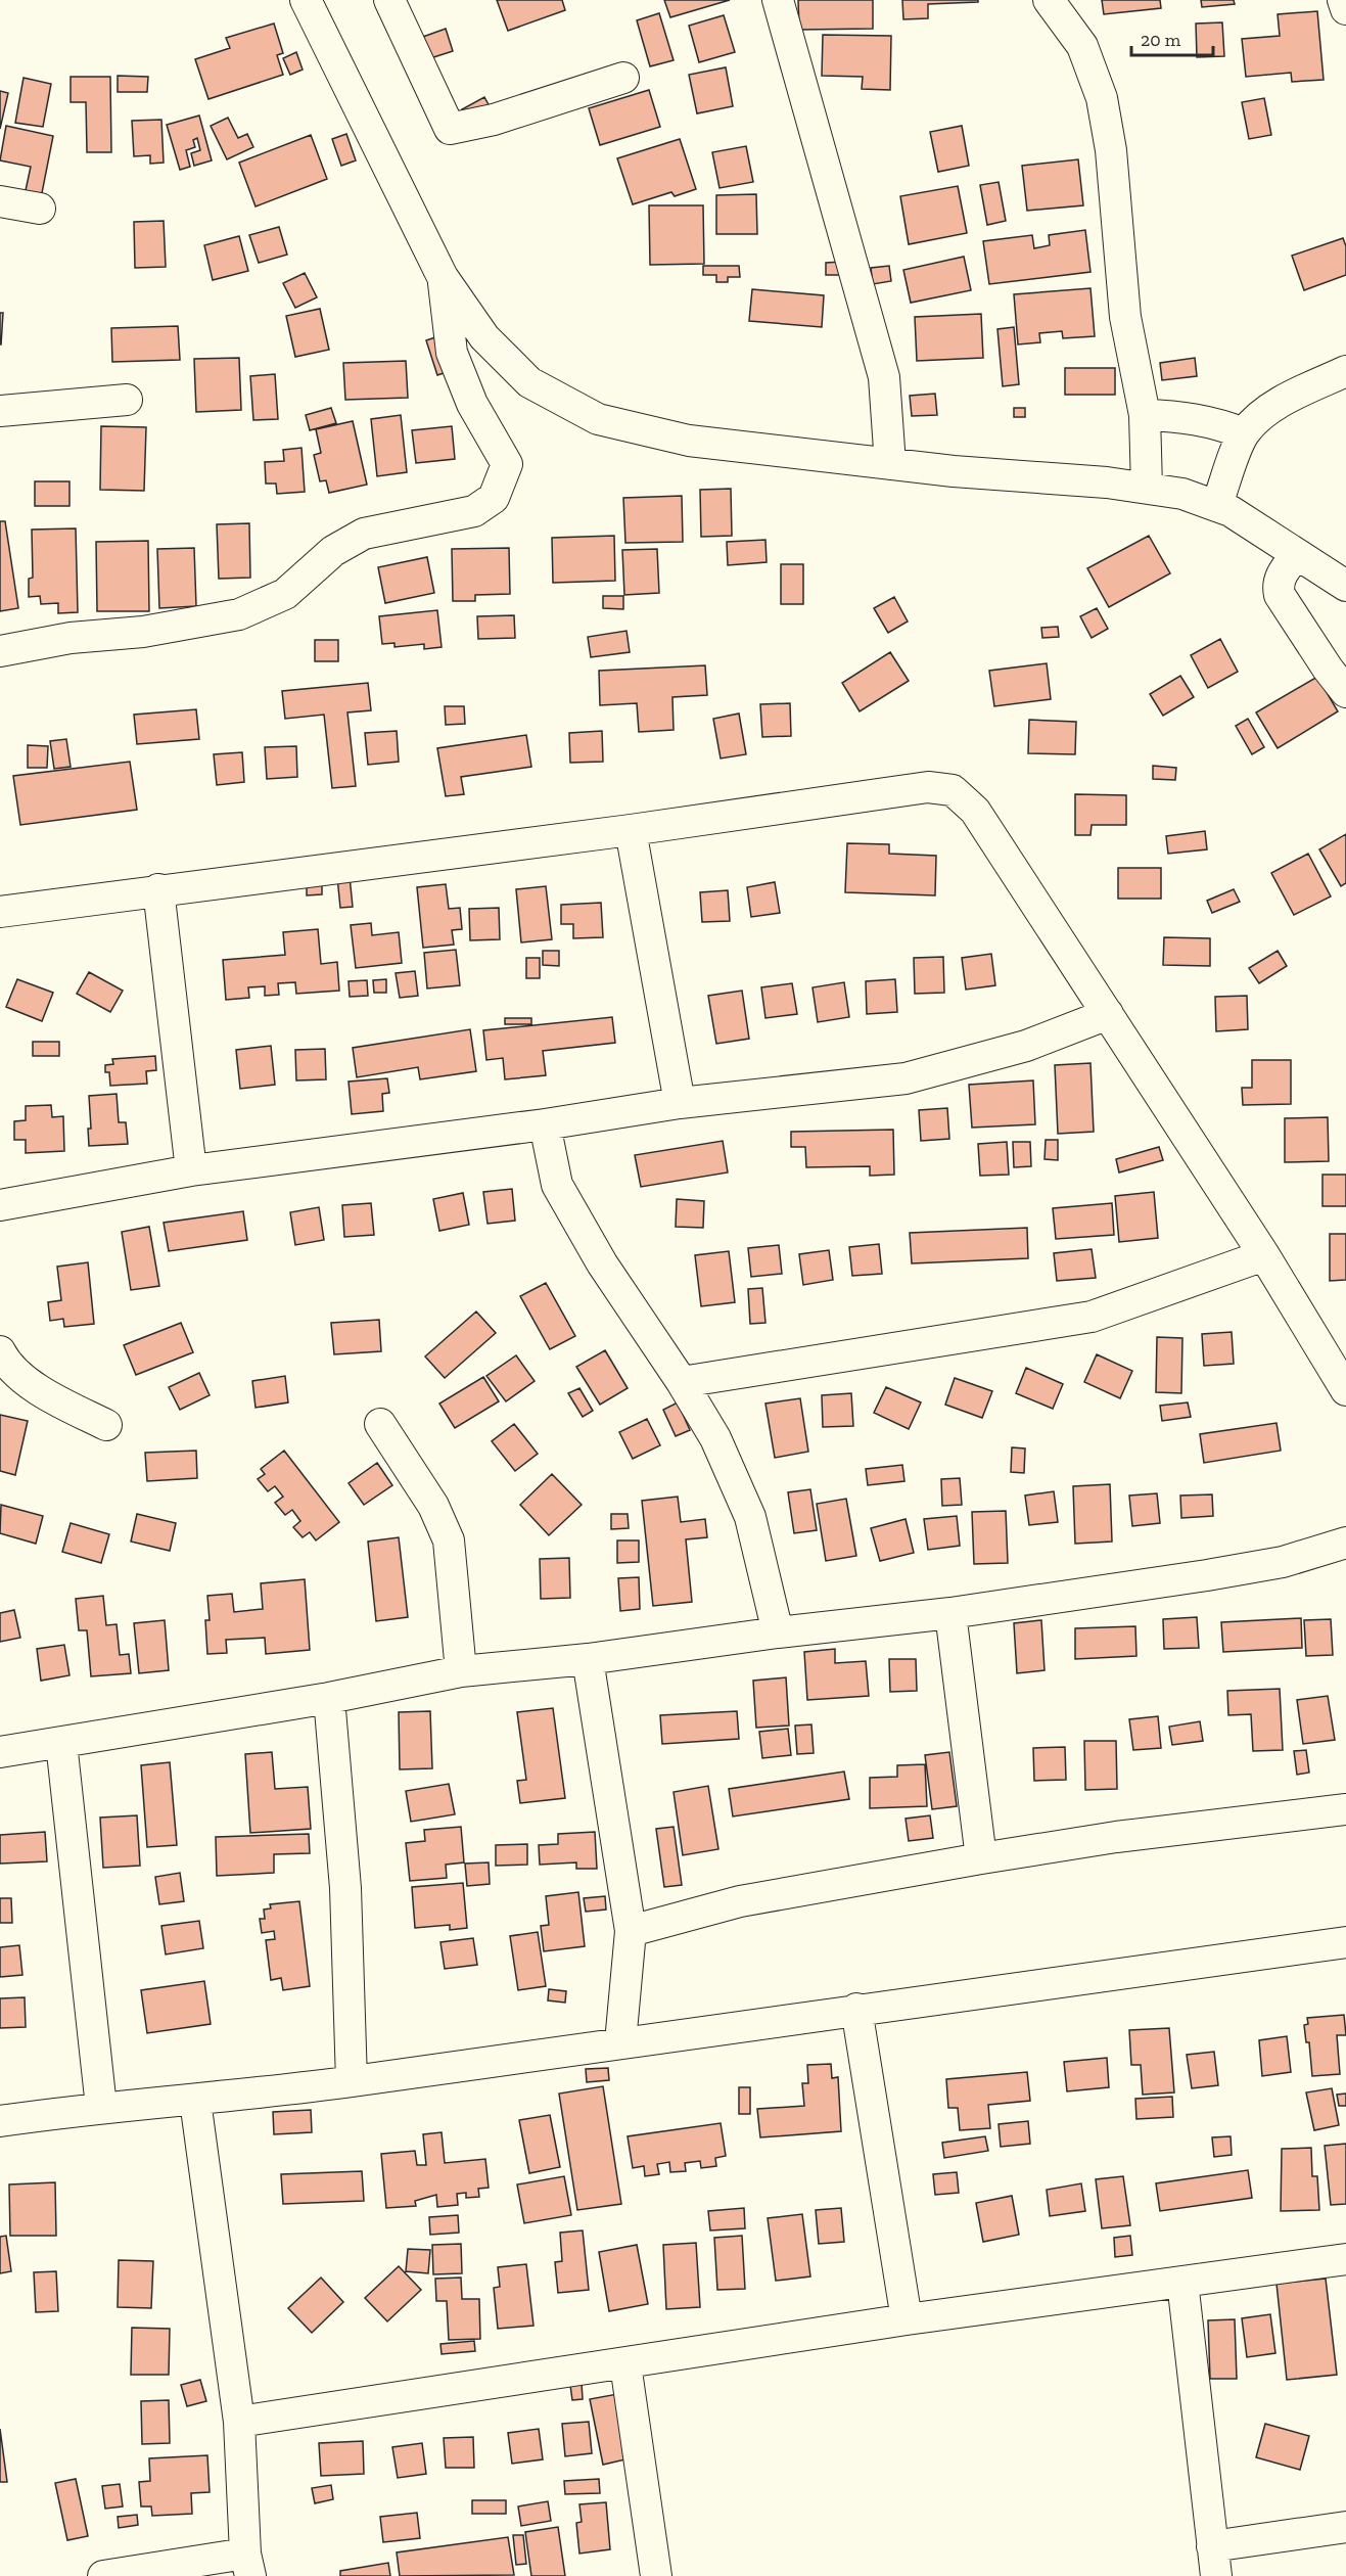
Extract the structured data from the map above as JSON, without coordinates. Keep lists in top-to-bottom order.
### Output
{
  "scale_bar": "20 m"
}
